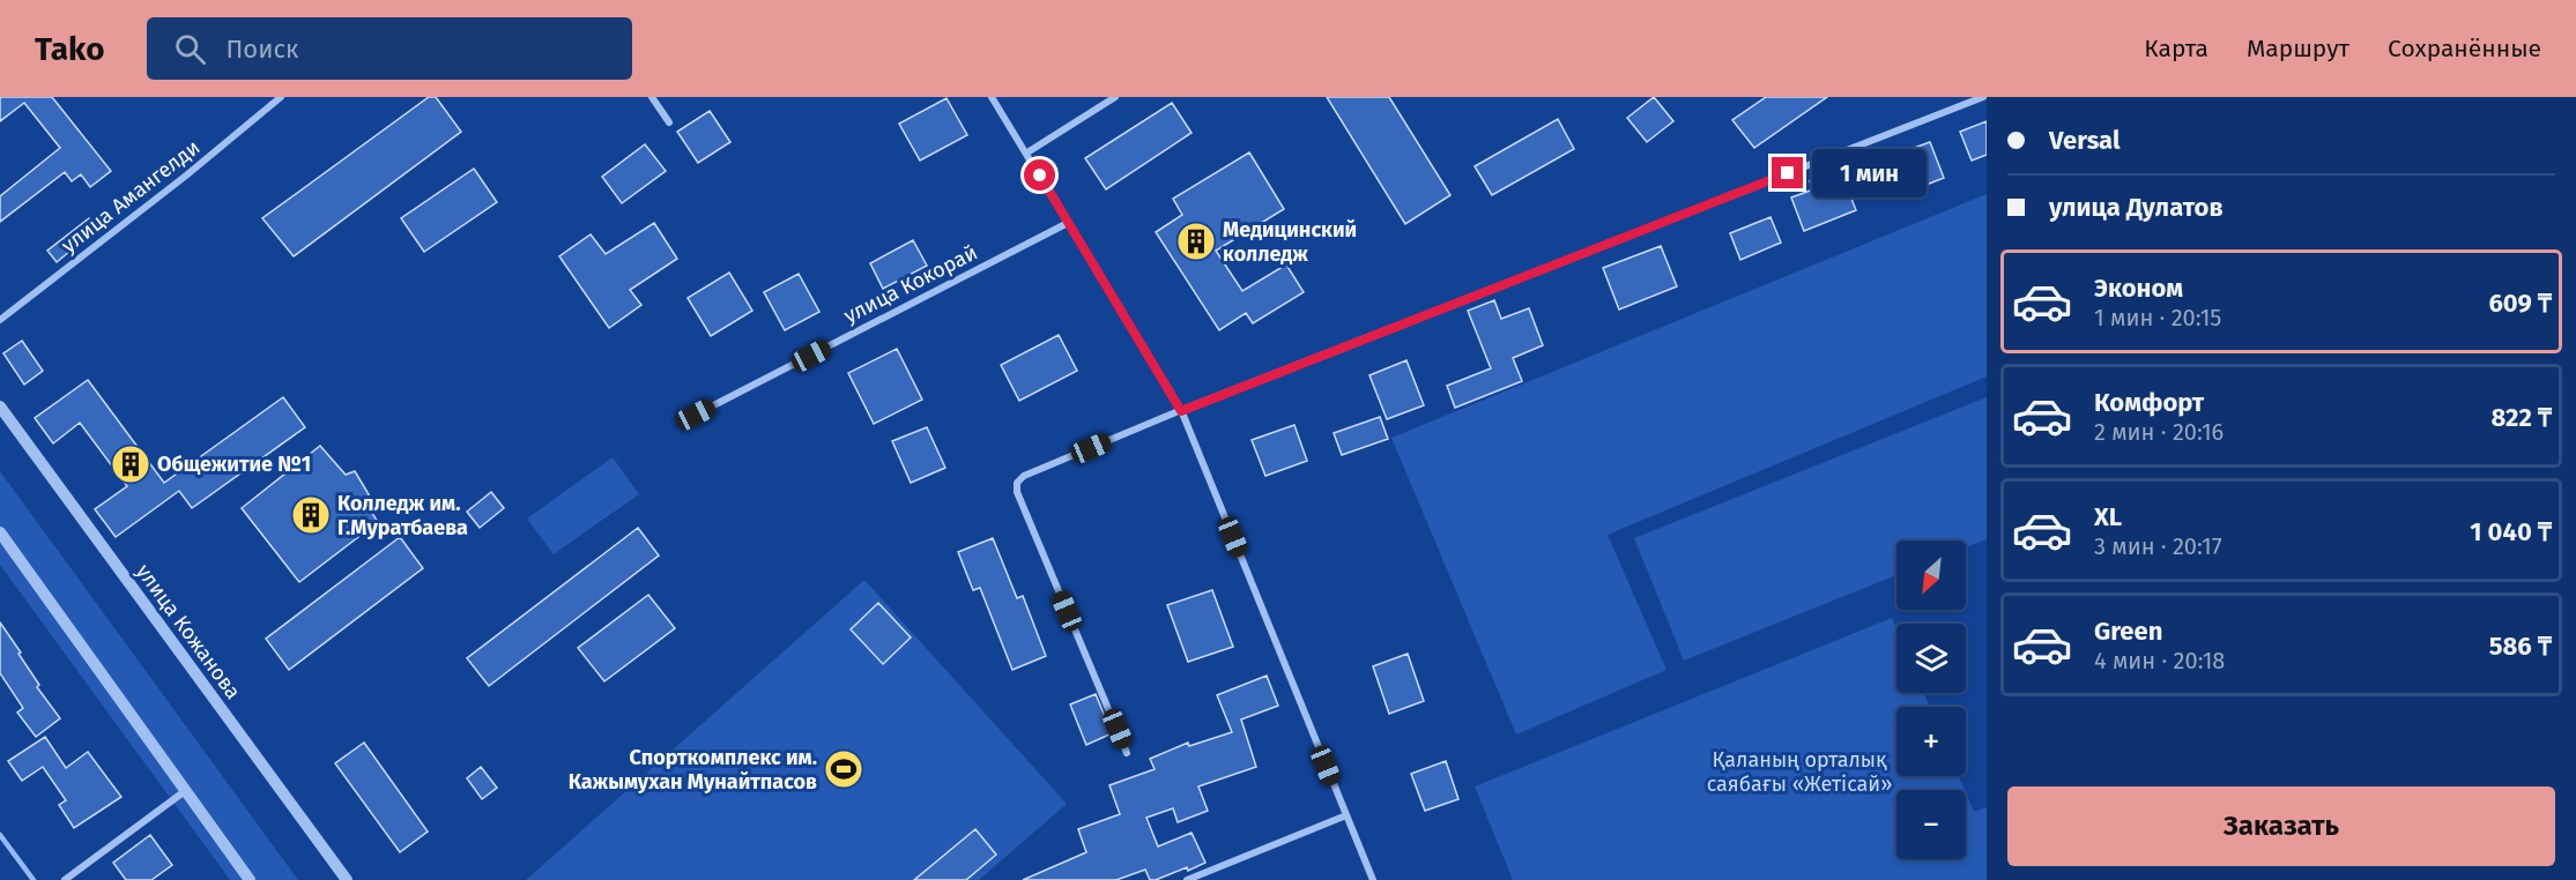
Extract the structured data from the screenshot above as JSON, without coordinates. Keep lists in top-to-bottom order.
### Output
{
  "streets": {
    "street": ["улица Амангелди", "улица Кокорай", "улица Кожанова"]
  },
  "parks": ["Қаланың орталық саябағы «Жетісай»"],
  "places": {
    "building": ["Медицинский колледж", "Общежитие №1", "Колледж им. Г.Муратбаева"],
    "sports": ["Спорткомплекс им. Кажымухан Мунайтпасов"]
  },
  "north": "bottom left",
  "page": {
    "header": "Tako",
    "search": "Поиск",
    "nav": ["Карта", "Маршрут", "Сохранённые"],
    "banner": ["Versal", "улица Дулатов"],
    "bubble": "1 мин",
    "list": [
      {
        "name": "Эконом",
        "note": "1 мин · 20:15",
        "value": "609 ₸"
      },
      {
        "name": "Комфорт",
        "note": "2 мин · 20:16",
        "value": "822 ₸"
      },
      {
        "name": "XL",
        "note": "3 мин · 20:17",
        "value": "1 040 ₸"
      },
      {
        "name": "Green",
        "note": "4 мин · 20:18",
        "value": "586 ₸"
      }
    ],
    "map_buttons": ["+", "−"],
    "buttons": "Заказать"
  }
}
